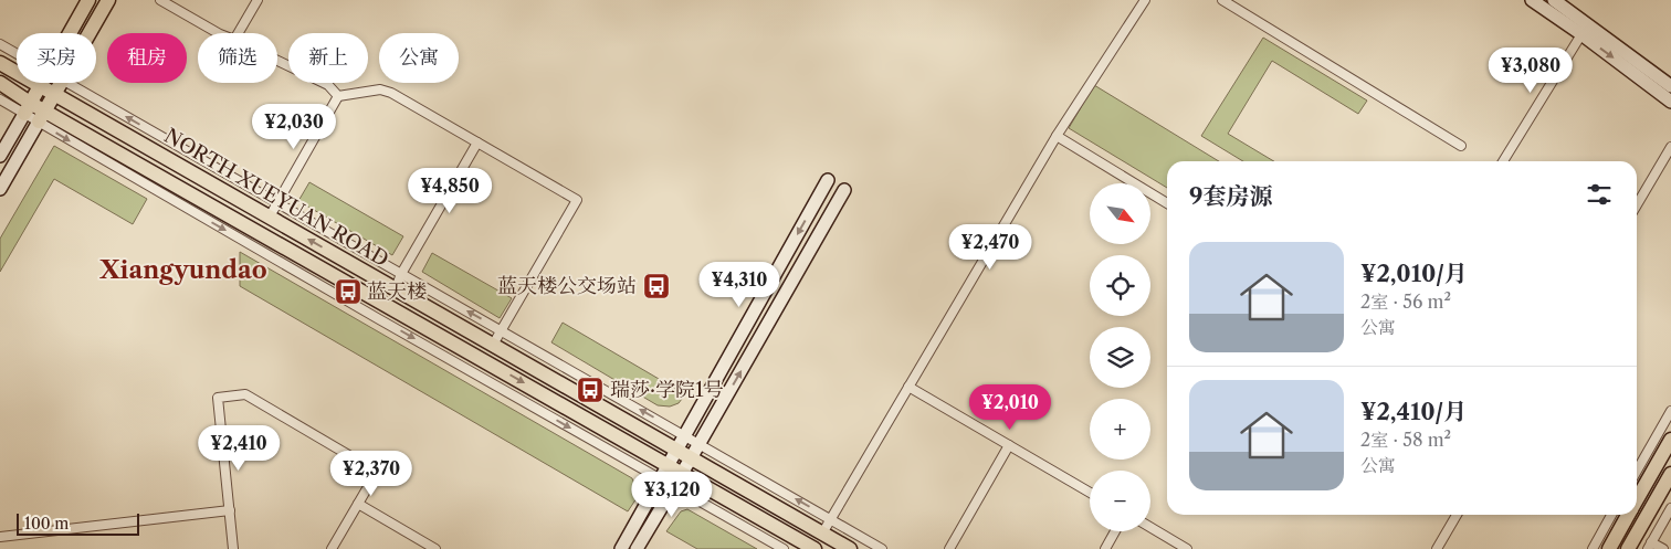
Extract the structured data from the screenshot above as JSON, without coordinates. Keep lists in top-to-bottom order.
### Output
{
  "streets": {
    "main road": ["NORTH XUEYUAN ROAD"]
  },
  "districts": ["Xiangyundao"],
  "places": {
    "bus stop": ["蓝天楼公交场站", "蓝天楼", "瑞莎·学院1号"]
  },
  "scale_bar": "100 m",
  "north": "bottom right",
  "page": {
    "chip": [
      "买房",
      "租房",
      "筛选",
      "新上",
      "公寓"
    ],
    "price": [
      "¥3,080",
      "¥2,030",
      "¥4,850",
      "¥2,470",
      "¥4,310",
      "¥2,010",
      "¥2,410",
      "¥2,370",
      "¥3,120"
    ],
    "heading": "9套房源",
    "map_buttons": ["+", "−"],
    "list": [
      {
        "name": "¥2,010/月",
        "note": "2室 · 56 m² · 公寓"
      },
      {
        "name": "¥2,410/月",
        "note": "2室 · 58 m² · 公寓"
      }
    ],
    "scale": "100 m"
  }
}
